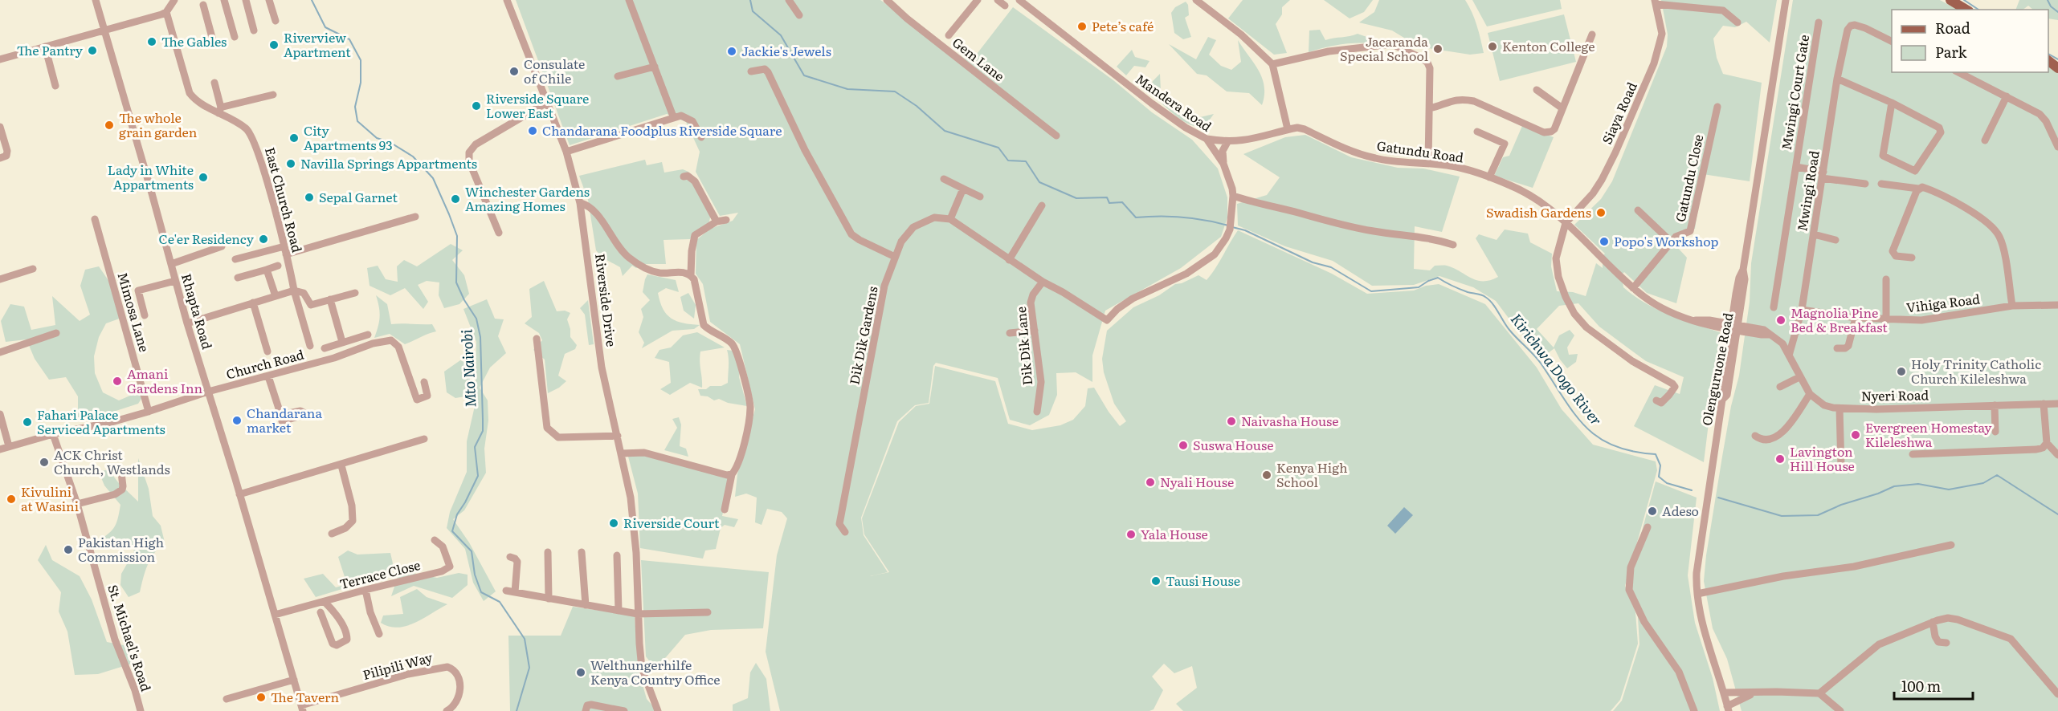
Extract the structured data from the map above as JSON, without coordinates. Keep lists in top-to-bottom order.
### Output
{
  "streets": {
    "street": [
      "Gem Lane",
      "Mwingi Court Gate",
      "Mandera Road",
      "Siaya Road",
      "Gatundu Road",
      "Gatundu Close",
      "Mwingi Road",
      "East Church Road",
      "Riverside Drive",
      "Vihiga Road",
      "Rhapta Road",
      "Mimosa Lane",
      "Dik Dik Gardens",
      "Dik Dik Lane",
      "Church Road",
      "Olenguruone Road",
      "Nyeri Road",
      "Terrace Close",
      "St. Michael's Road",
      "Pilipili Way"
    ]
  },
  "crossings": [
    ["Mwingi Court Gate", "Mwingi Road"],
    ["Mandera Road", "Gatundu Road"],
    ["Mandera Road", "Dik Dik Lane"],
    ["Siaya Road", "Gatundu Road"],
    ["Siaya Road", "Nyeri Road"],
    ["Gatundu Road", "Nyeri Road"],
    ["Gatundu Close", "Nyeri Road"],
    ["Mwingi Road", "Vihiga Road"],
    ["Mwingi Road", "Nyeri Road"],
    ["Rhapta Road", "Church Road"],
    ["Rhapta Road", "Terrace Close"],
    ["Rhapta Road", "Pilipili Way"],
    ["Mimosa Lane", "Church Road"],
    ["Church Road", "St. Michael's Road"],
    ["Olenguruone Road", "Nyeri Road"]
  ],
  "water": ["Mto Nairobi", "Kirichwa Dogo River"],
  "places": [
    "Pete’s café",
    "The Gables",
    "Riverview Apartment",
    "Kenton College",
    "Jacaranda Special School",
    "The Pantry",
    "Jackie's Jewels",
    "Consulate of Chile",
    "Riverside Square Lower East",
    "The whole grain garden",
    "Chandarana Foodplus Riverside Square",
    "City Apartments 93",
    "Navilla Springs Appartments",
    "Lady in White Appartments",
    "Sepal Garnet",
    "Winchester Gardens Amazing Homes",
    "Swadish Gardens",
    "Ce'er Residency",
    "Popo's Workshop",
    "Magnolia Pine Bed & Breakfast",
    "Holy Trinity Catholic Church Kileleshwa",
    "Amani Gardens Inn",
    "Chandarana market",
    "Naivasha House",
    "Fahari Palace Serviced Apartments",
    "Evergreen Homestay Kileleshwa",
    "Suswa House",
    "Lavington Hill House",
    "ACK Christ Church, Westlands",
    "Kenya High School",
    "Nyali House",
    "Kivulini at Wasini",
    "Adeso",
    "Riverside Court",
    "Yala House",
    "Pakistan High Commission",
    "Tausi House",
    "Welthungerhilfe Kenya Country Office",
    "The Tavern"
  ],
  "legend": ["Road", "Park"],
  "scale_bar": "100 m"
}
